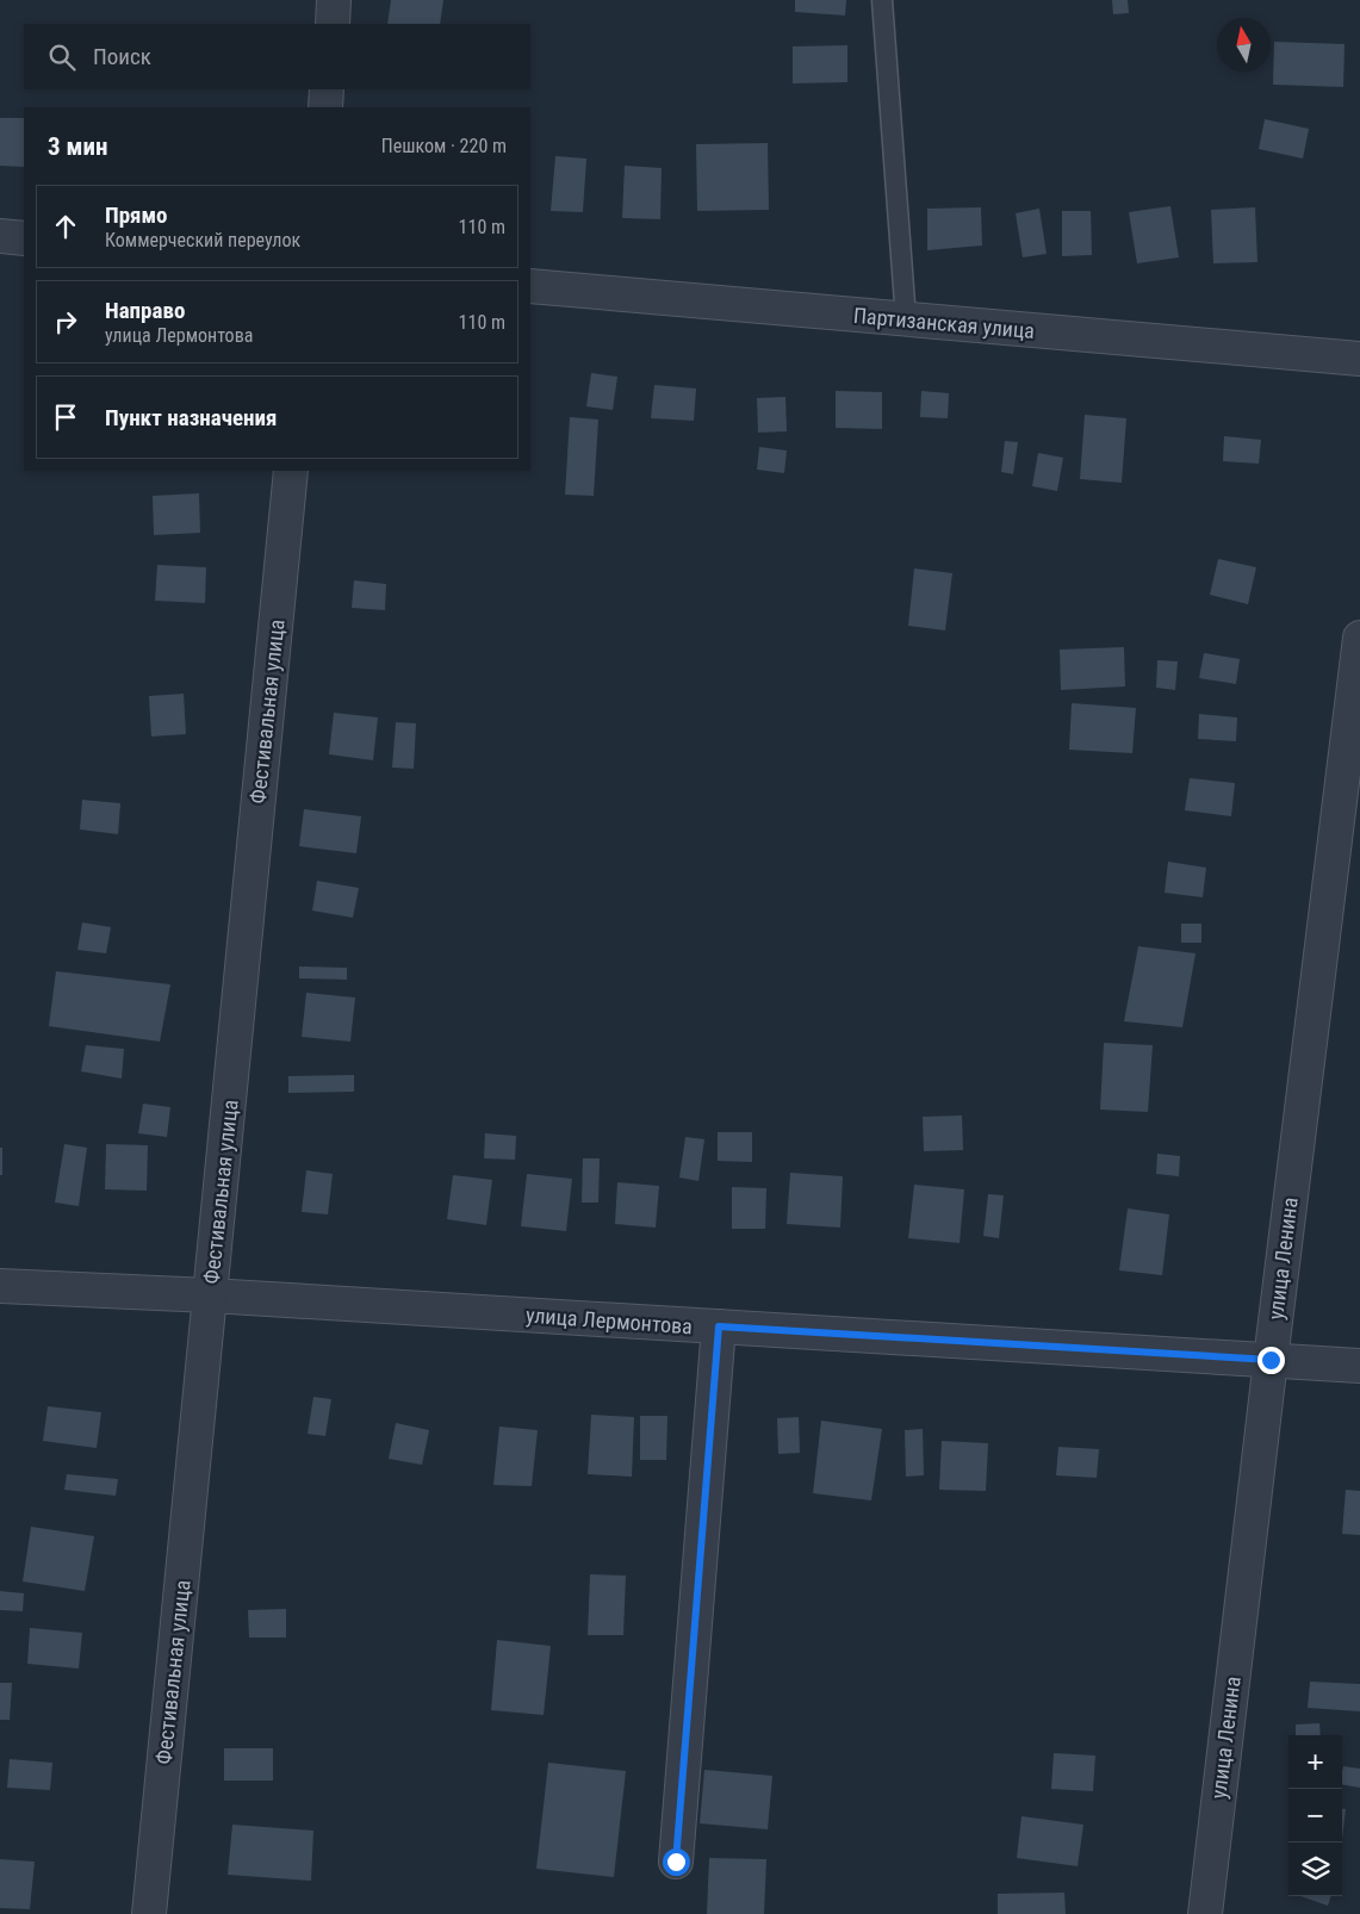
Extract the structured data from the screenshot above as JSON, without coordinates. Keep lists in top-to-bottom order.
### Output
{
  "streets": {
    "street": [
      "Партизанская улица",
      "Фестивальная улица",
      "улица Ленина",
      "улица Лермонтова"
    ]
  },
  "crossings": [
    ["Фестивальная улица", "улица Лермонтова"],
    ["улица Ленина", "улица Лермонтова"]
  ],
  "north": "top",
  "page": {
    "search": "Поиск",
    "heading": ["3 мин", "Пешком · 220 m"],
    "list": [
      ["Прямо", "Коммерческий переулок", "110 m"],
      ["Направо", "улица Лермонтова", "110 m"],
      "Пункт назначения"
    ],
    "map_buttons": ["+", "−"]
  }
}
